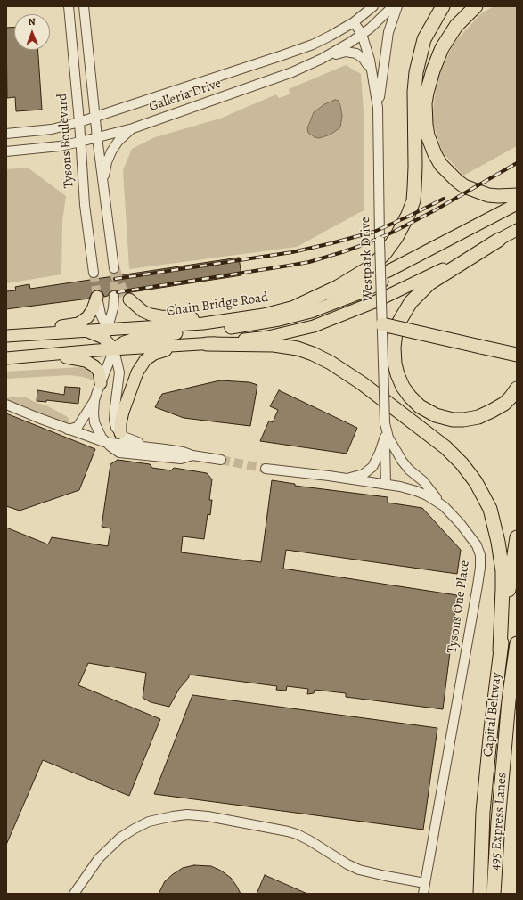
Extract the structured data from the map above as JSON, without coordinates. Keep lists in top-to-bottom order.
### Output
{
  "streets": {
    "highway": ["Capital Beltway", "495 Express Lanes"],
    "main road": ["Chain Bridge Road"],
    "street": [
      "Galleria Drive",
      "Tysons Boulevard",
      "Westpark Drive",
      "Tysons One Place"
    ]
  },
  "crossings": [
    ["Galleria Drive", "Tysons Boulevard"],
    ["Galleria Drive", "Westpark Drive"],
    ["Westpark Drive", "Tysons One Place"]
  ],
  "north": "top"
}
